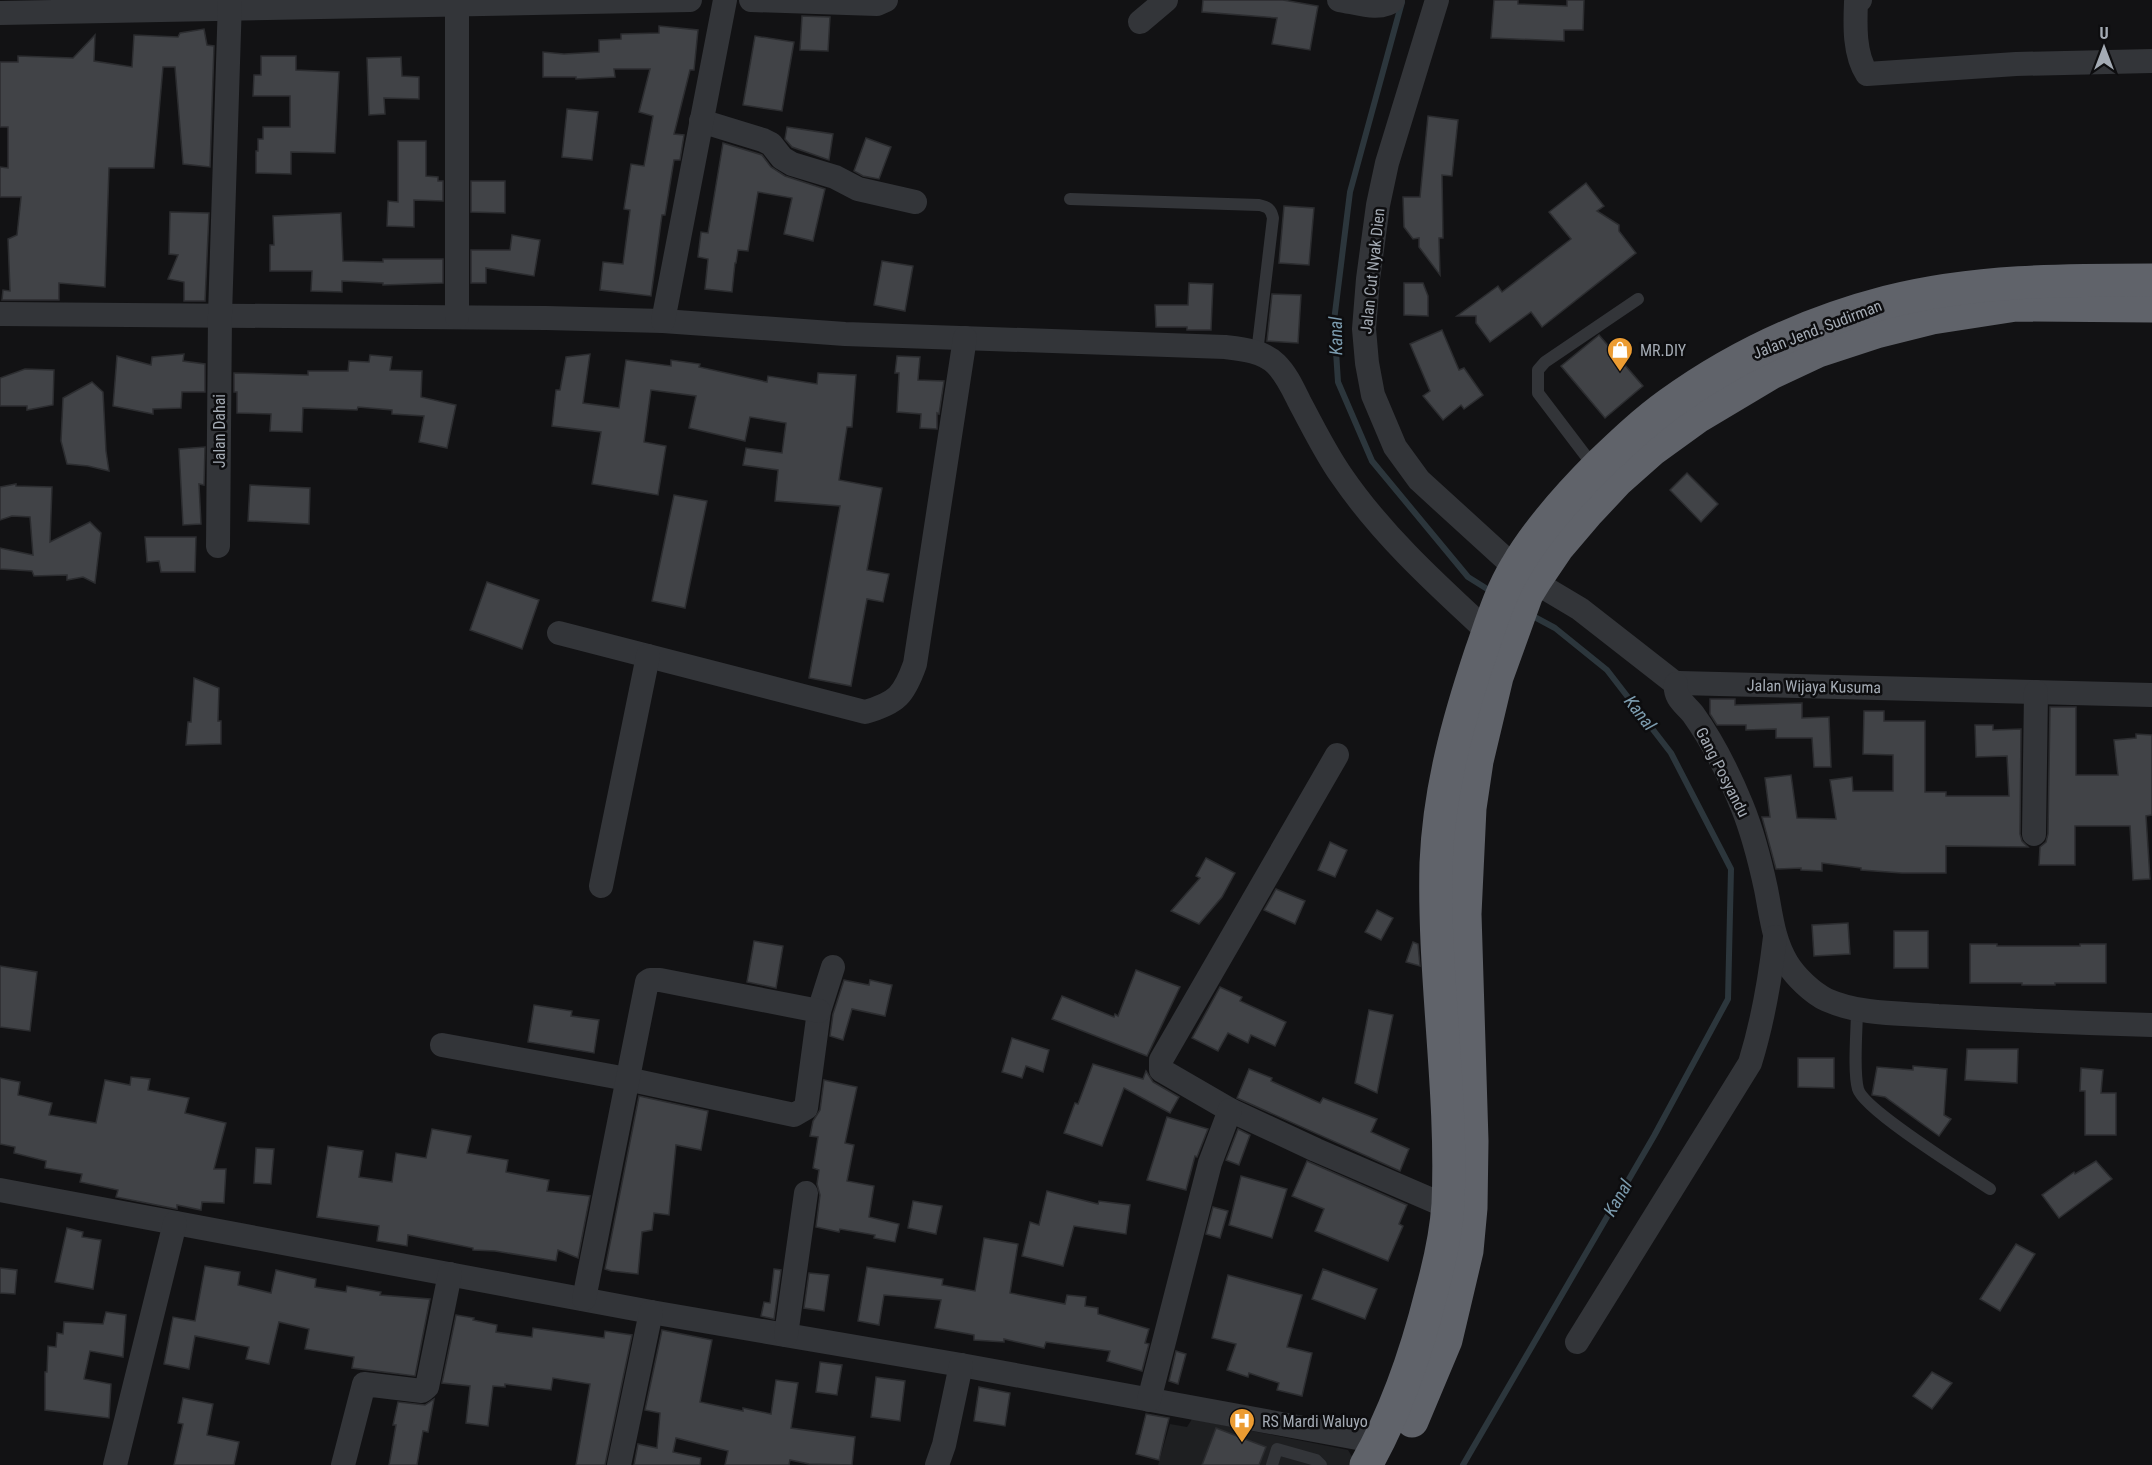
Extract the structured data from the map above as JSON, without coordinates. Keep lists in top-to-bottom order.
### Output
{
  "streets": {
    "highway": ["Jalan Jend. Sudirman"],
    "street": [
      "Jalan Cut Nyak Dien",
      "Jalan Dahai",
      "Jalan Wijaya Kusuma",
      "Gang Posyandu"
    ]
  },
  "crossings": [
    ["Jalan Cut Nyak Dien", "Jalan Jend. Sudirman"],
    ["Jalan Wijaya Kusuma", "Gang Posyandu"]
  ],
  "water": ["Kanal"],
  "places": {
    "shop": ["MR.DIY"],
    "hospital": ["RS Mardi Waluyo"]
  },
  "north": "top"
}
